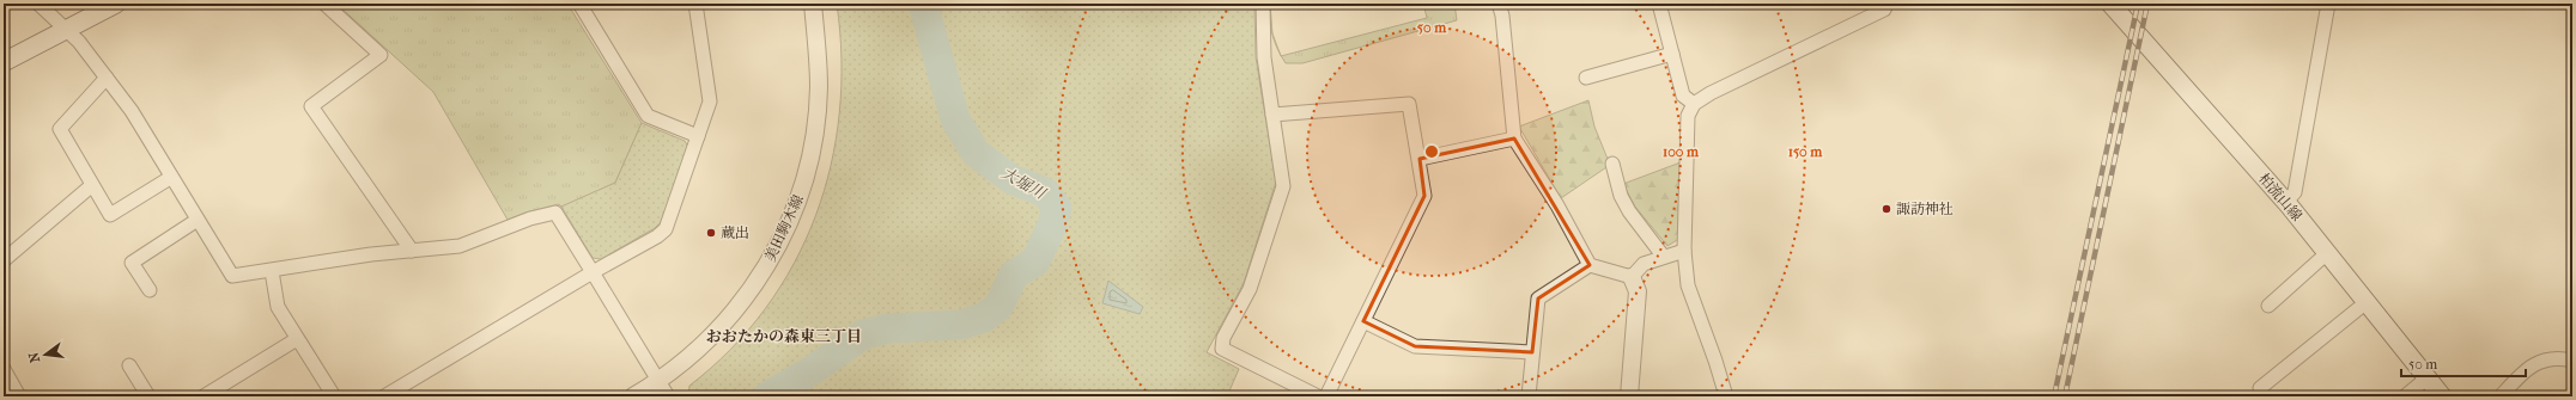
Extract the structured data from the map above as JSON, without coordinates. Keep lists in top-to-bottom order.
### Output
{
  "streets": {
    "main road": ["柏流山線"],
    "street": ["美田駒木線"]
  },
  "districts": ["おおたかの森東三丁目"],
  "water": ["大堀川"],
  "places": ["諏訪神社", "蔵出"],
  "scale_bar": "50 m",
  "north": "left",
  "rings": ["50 m", "100 m", "150 m"]
}
